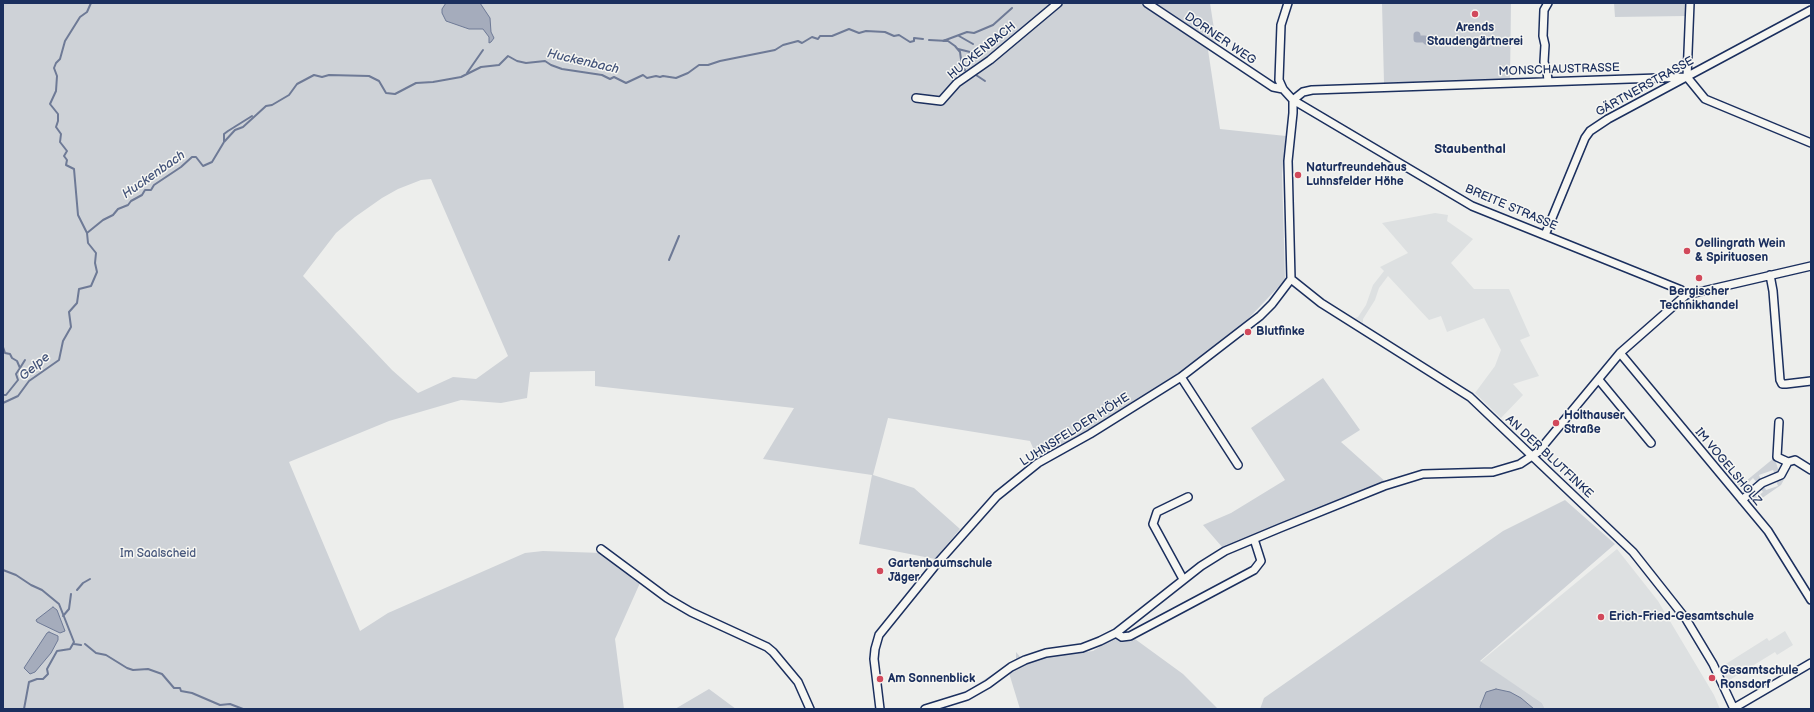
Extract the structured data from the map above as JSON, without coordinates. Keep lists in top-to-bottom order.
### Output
{
  "streets": {
    "street": [
      "DORNER WEG",
      "HUCKENBACH",
      "MONSCHAUSTRASSE",
      "GÄRTNERSTRASSE",
      "BREITE STRASSE",
      "LUHNSFELDER HÖHE",
      "AN DER BLUTFINKE",
      "IM VOGELSHOLZ"
    ]
  },
  "crossings": [
    ["DORNER WEG", "BREITE STRASSE"],
    ["MONSCHAUSTRASSE", "GÄRTNERSTRASSE"],
    ["MONSCHAUSTRASSE", "BREITE STRASSE"],
    ["GÄRTNERSTRASSE", "BREITE STRASSE"],
    ["LUHNSFELDER HÖHE", "AN DER BLUTFINKE"]
  ],
  "districts": ["Staubenthal"],
  "water": ["Huckenbach", "Gelpe"],
  "parks": ["Im Saalscheid"],
  "places": [
    "Arends Staudengärtnerei",
    "Naturfreundehaus Luhnsfelder Höhe",
    "Oellingrath Wein & Spirituosen",
    "Bergischer Technikhandel",
    "Blutfinke",
    "Holthauser Straße",
    "Gartenbaumschule Jäger",
    "Erich-Fried-Gesamtschule",
    "Gesamtschule Ronsdorf",
    "Am Sonnenblick"
  ]
}
